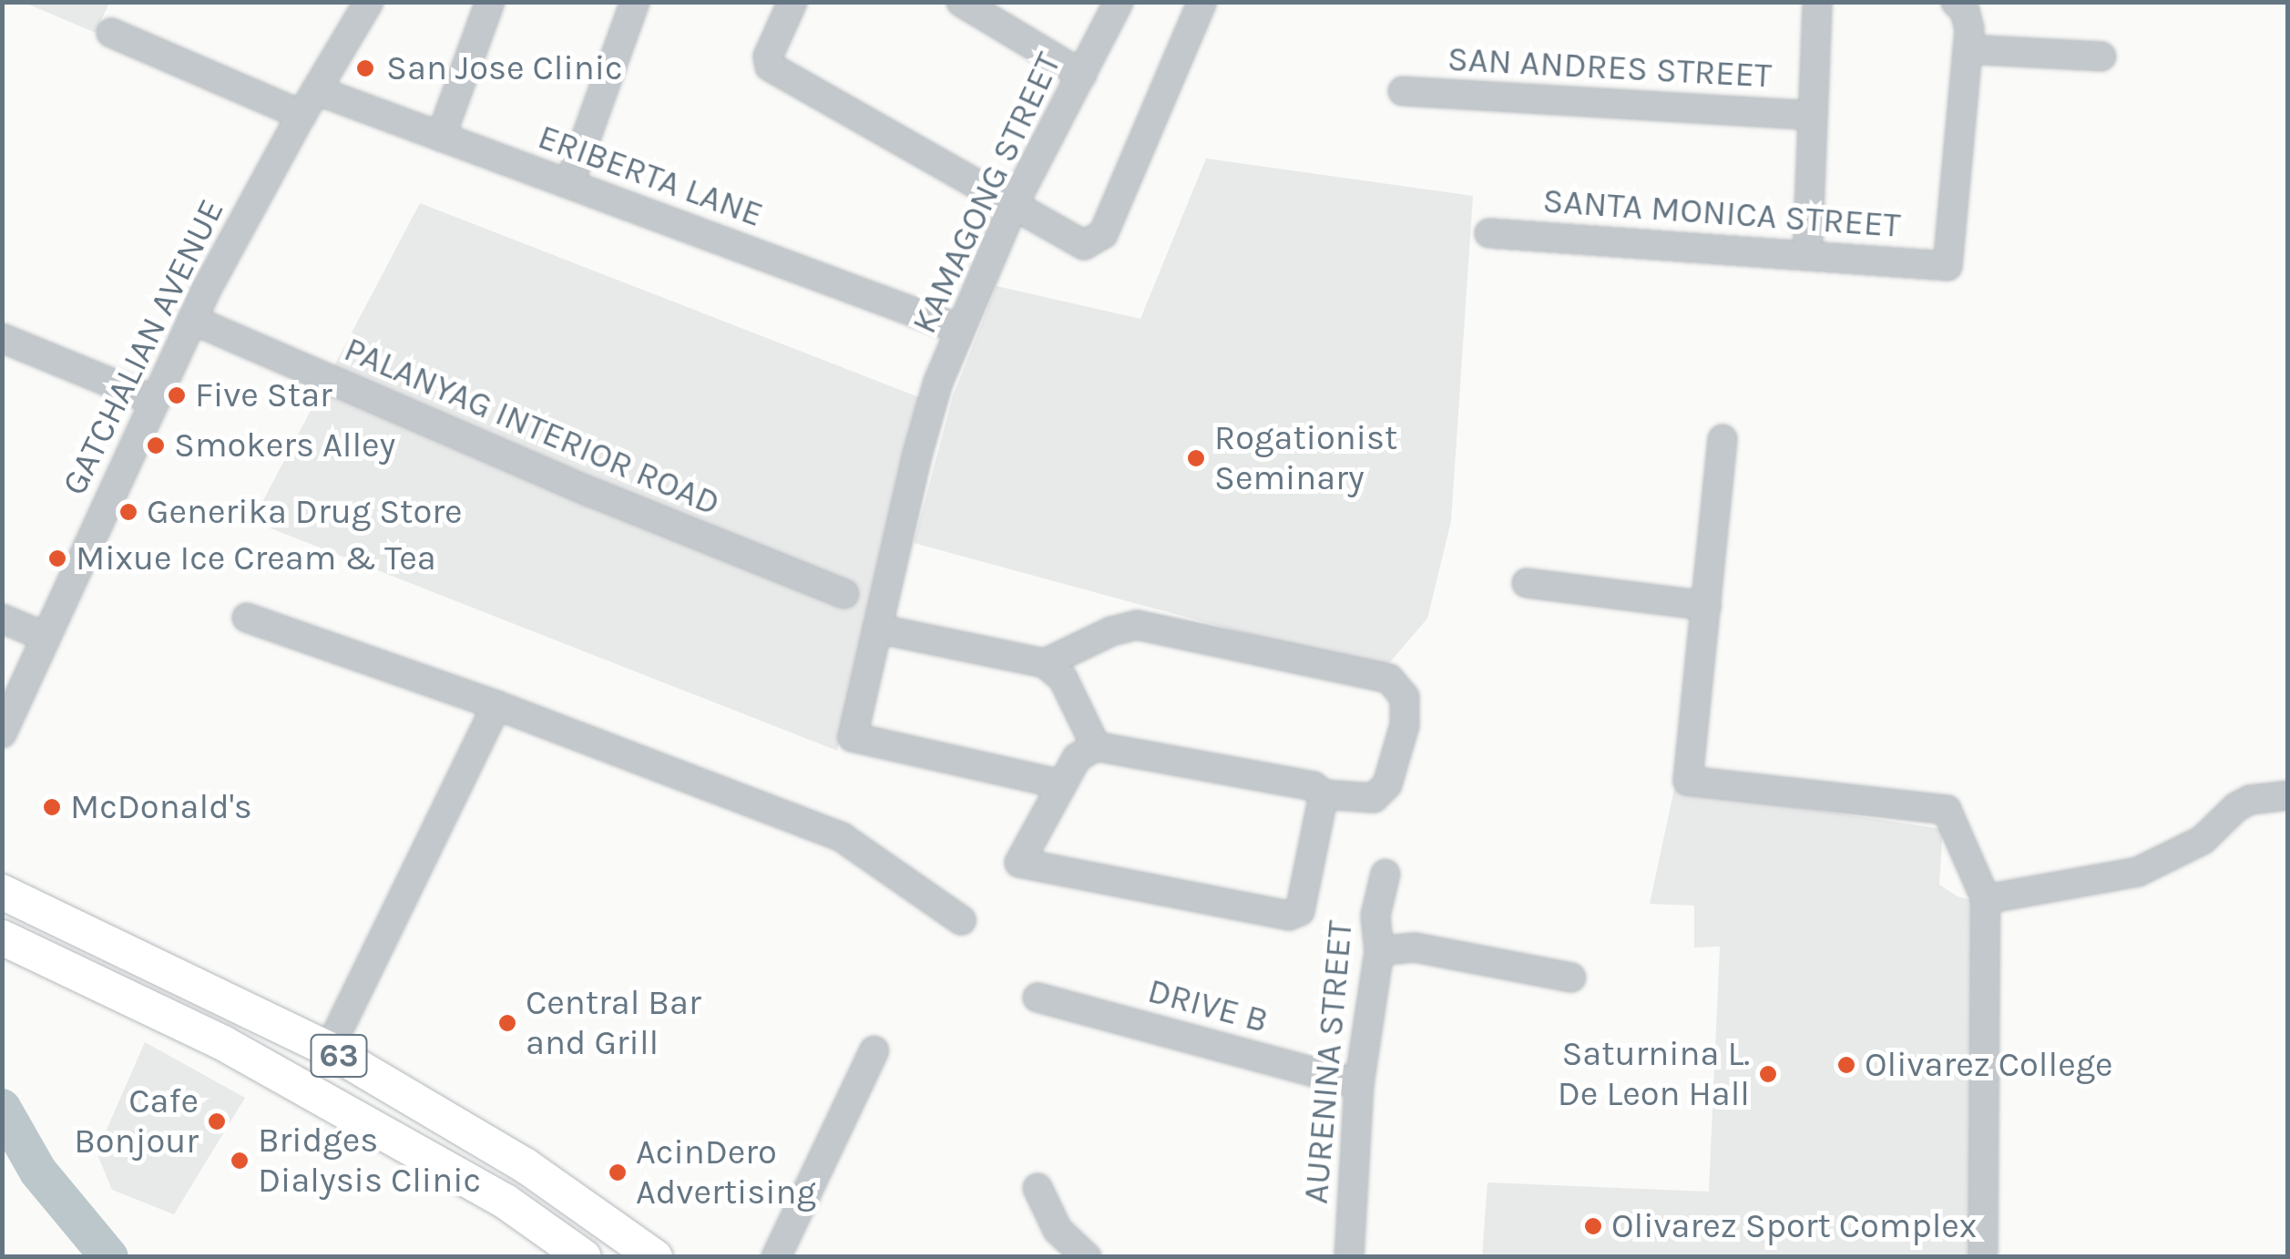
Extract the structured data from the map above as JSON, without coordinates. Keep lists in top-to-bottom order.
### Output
{
  "streets": {
    "main road": ["63"],
    "street": [
      "SAN ANDRES STREET",
      "ERIBERTA LANE",
      "KAMAGONG STREET",
      "SANTA MONICA STREET",
      "GATCHALIAN AVENUE",
      "PALANYAG INTERIOR ROAD",
      "DRIVE B",
      "AURENINA STREET"
    ]
  },
  "crossings": [
    ["ERIBERTA LANE", "KAMAGONG STREET"],
    ["ERIBERTA LANE", "GATCHALIAN AVENUE"],
    ["GATCHALIAN AVENUE", "PALANYAG INTERIOR ROAD"],
    ["DRIVE B", "AURENINA STREET"]
  ],
  "places": [
    "San Jose Clinic",
    "Five Star",
    "Smokers Alley",
    "Rogationist Seminary",
    "Generika Drug Store",
    "Mixue Ice Cream & Tea",
    "McDonald's",
    "Central Bar and Grill",
    "Olivarez College",
    "Saturnina L. De Leon Hall",
    "Cafe Bonjour",
    "Bridges Dialysis Clinic",
    "AcinDero Advertising",
    "Olivarez Sport Complex"
  ]
}
